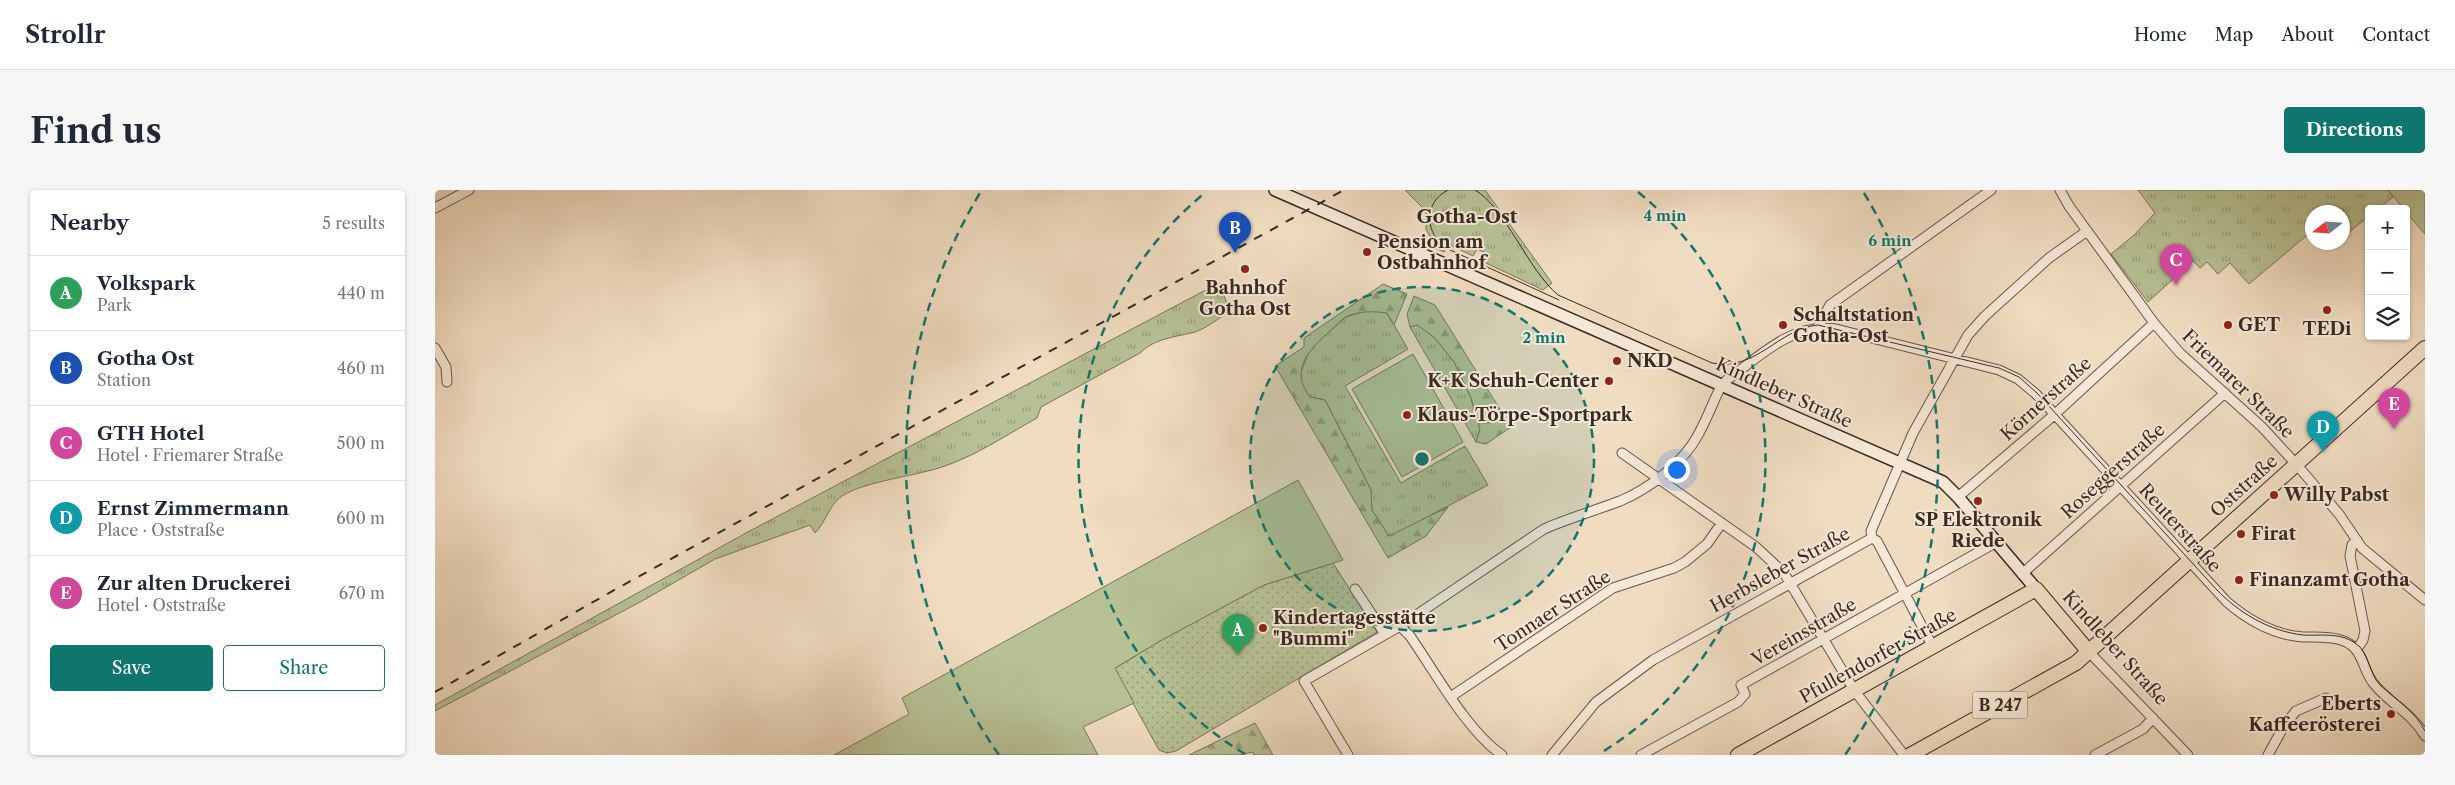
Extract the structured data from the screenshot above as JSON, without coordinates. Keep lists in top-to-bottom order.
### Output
{
  "streets": {
    "main road": [
      "Kindleber Straße",
      "Oststraße",
      "Pfullendorfer Straße",
      "B 247"
    ],
    "street": [
      "Friemarer Straße",
      "Körnerstraße",
      "Roseggerstraße",
      "Reuterstraße",
      "Herbsleber Straße",
      "Tonnaer Straße",
      "Vereinsstraße"
    ]
  },
  "crossings": [
    ["Friemarer Straße", "Körnerstraße"],
    ["Friemarer Straße", "Roseggerstraße"],
    ["Friemarer Straße", "Oststraße"],
    ["Friemarer Straße", "Herbsleber Straße"],
    ["Kindleber Straße", "Körnerstraße"],
    ["Kindleber Straße", "Roseggerstraße"],
    ["Kindleber Straße", "Oststraße"],
    ["Kindleber Straße", "Herbsleber Straße"],
    ["Kindleber Straße", "Vereinsstraße"],
    ["Kindleber Straße", "Pfullendorfer Straße"],
    ["Kindleber Straße", "B 247"],
    ["Körnerstraße", "Reuterstraße"],
    ["Roseggerstraße", "Reuterstraße"],
    ["Oststraße", "Reuterstraße"],
    ["Oststraße", "B 247"],
    ["Reuterstraße", "Herbsleber Straße"]
  ],
  "districts": ["Gotha-Ost"],
  "places": [
    "Pension am Ostbahnhof",
    "Bahnhof Gotha Ost",
    "TEDi",
    "Schaltstation Gotha-Ost",
    "GET",
    "NKD",
    "K+K Schuh-Center",
    "Klaus-Törpe-Sportpark",
    "Willy Pabst",
    "SP Elektronik Riede",
    "Firat",
    "Finanzamt Gotha",
    "Kindertagesstätte \"Bummi\"",
    "Eberts Kaffeerösterei"
  ],
  "north": "left",
  "page": {
    "header": "Strollr",
    "nav": [
      "Home",
      "Map",
      "About",
      "Contact"
    ],
    "buttons": [
      "Directions",
      ["Save", "Share"]
    ],
    "title": "Find us",
    "heading": ["Nearby", "5 results"],
    "map_buttons": ["+", "−"],
    "pins": [
      "B",
      "C",
      "E",
      "D",
      "A"
    ],
    "list": [
      {
        "mark": "A",
        "name": "Volkspark",
        "note": "Park",
        "value": "440 m"
      },
      {
        "mark": "B",
        "name": "Gotha Ost",
        "note": "Station",
        "value": "460 m"
      },
      {
        "mark": "C",
        "name": "GTH Hotel",
        "note": "Hotel · Friemarer Straße",
        "value": "500 m"
      },
      {
        "mark": "D",
        "name": "Ernst Zimmermann",
        "note": "Place · Oststraße",
        "value": "600 m"
      },
      {
        "mark": "E",
        "name": "Zur alten Druckerei",
        "note": "Hotel · Oststraße",
        "value": "670 m"
      }
    ]
  },
  "rings": ["4 min", "6 min", "2 min"]
}
